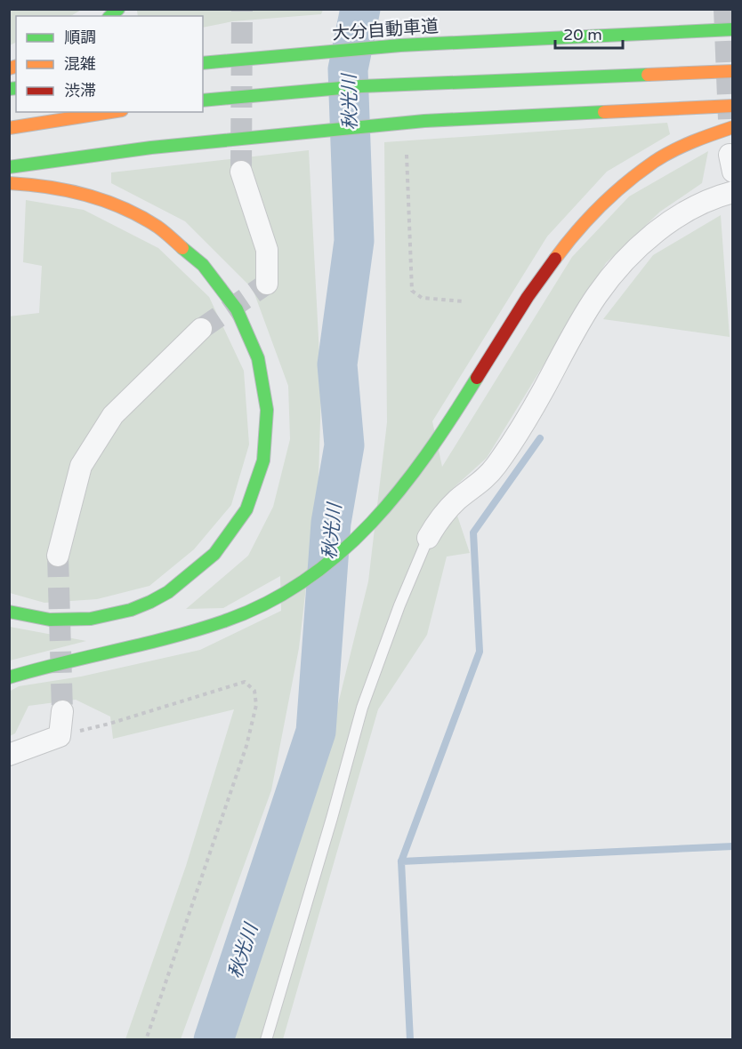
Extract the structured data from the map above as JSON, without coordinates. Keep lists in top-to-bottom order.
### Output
{
  "streets": {
    "highway": ["大分自動車道"]
  },
  "water": ["秋光川"],
  "legend": ["順調", "混雑", "渋滞"],
  "scale_bar": "20 m"
}
